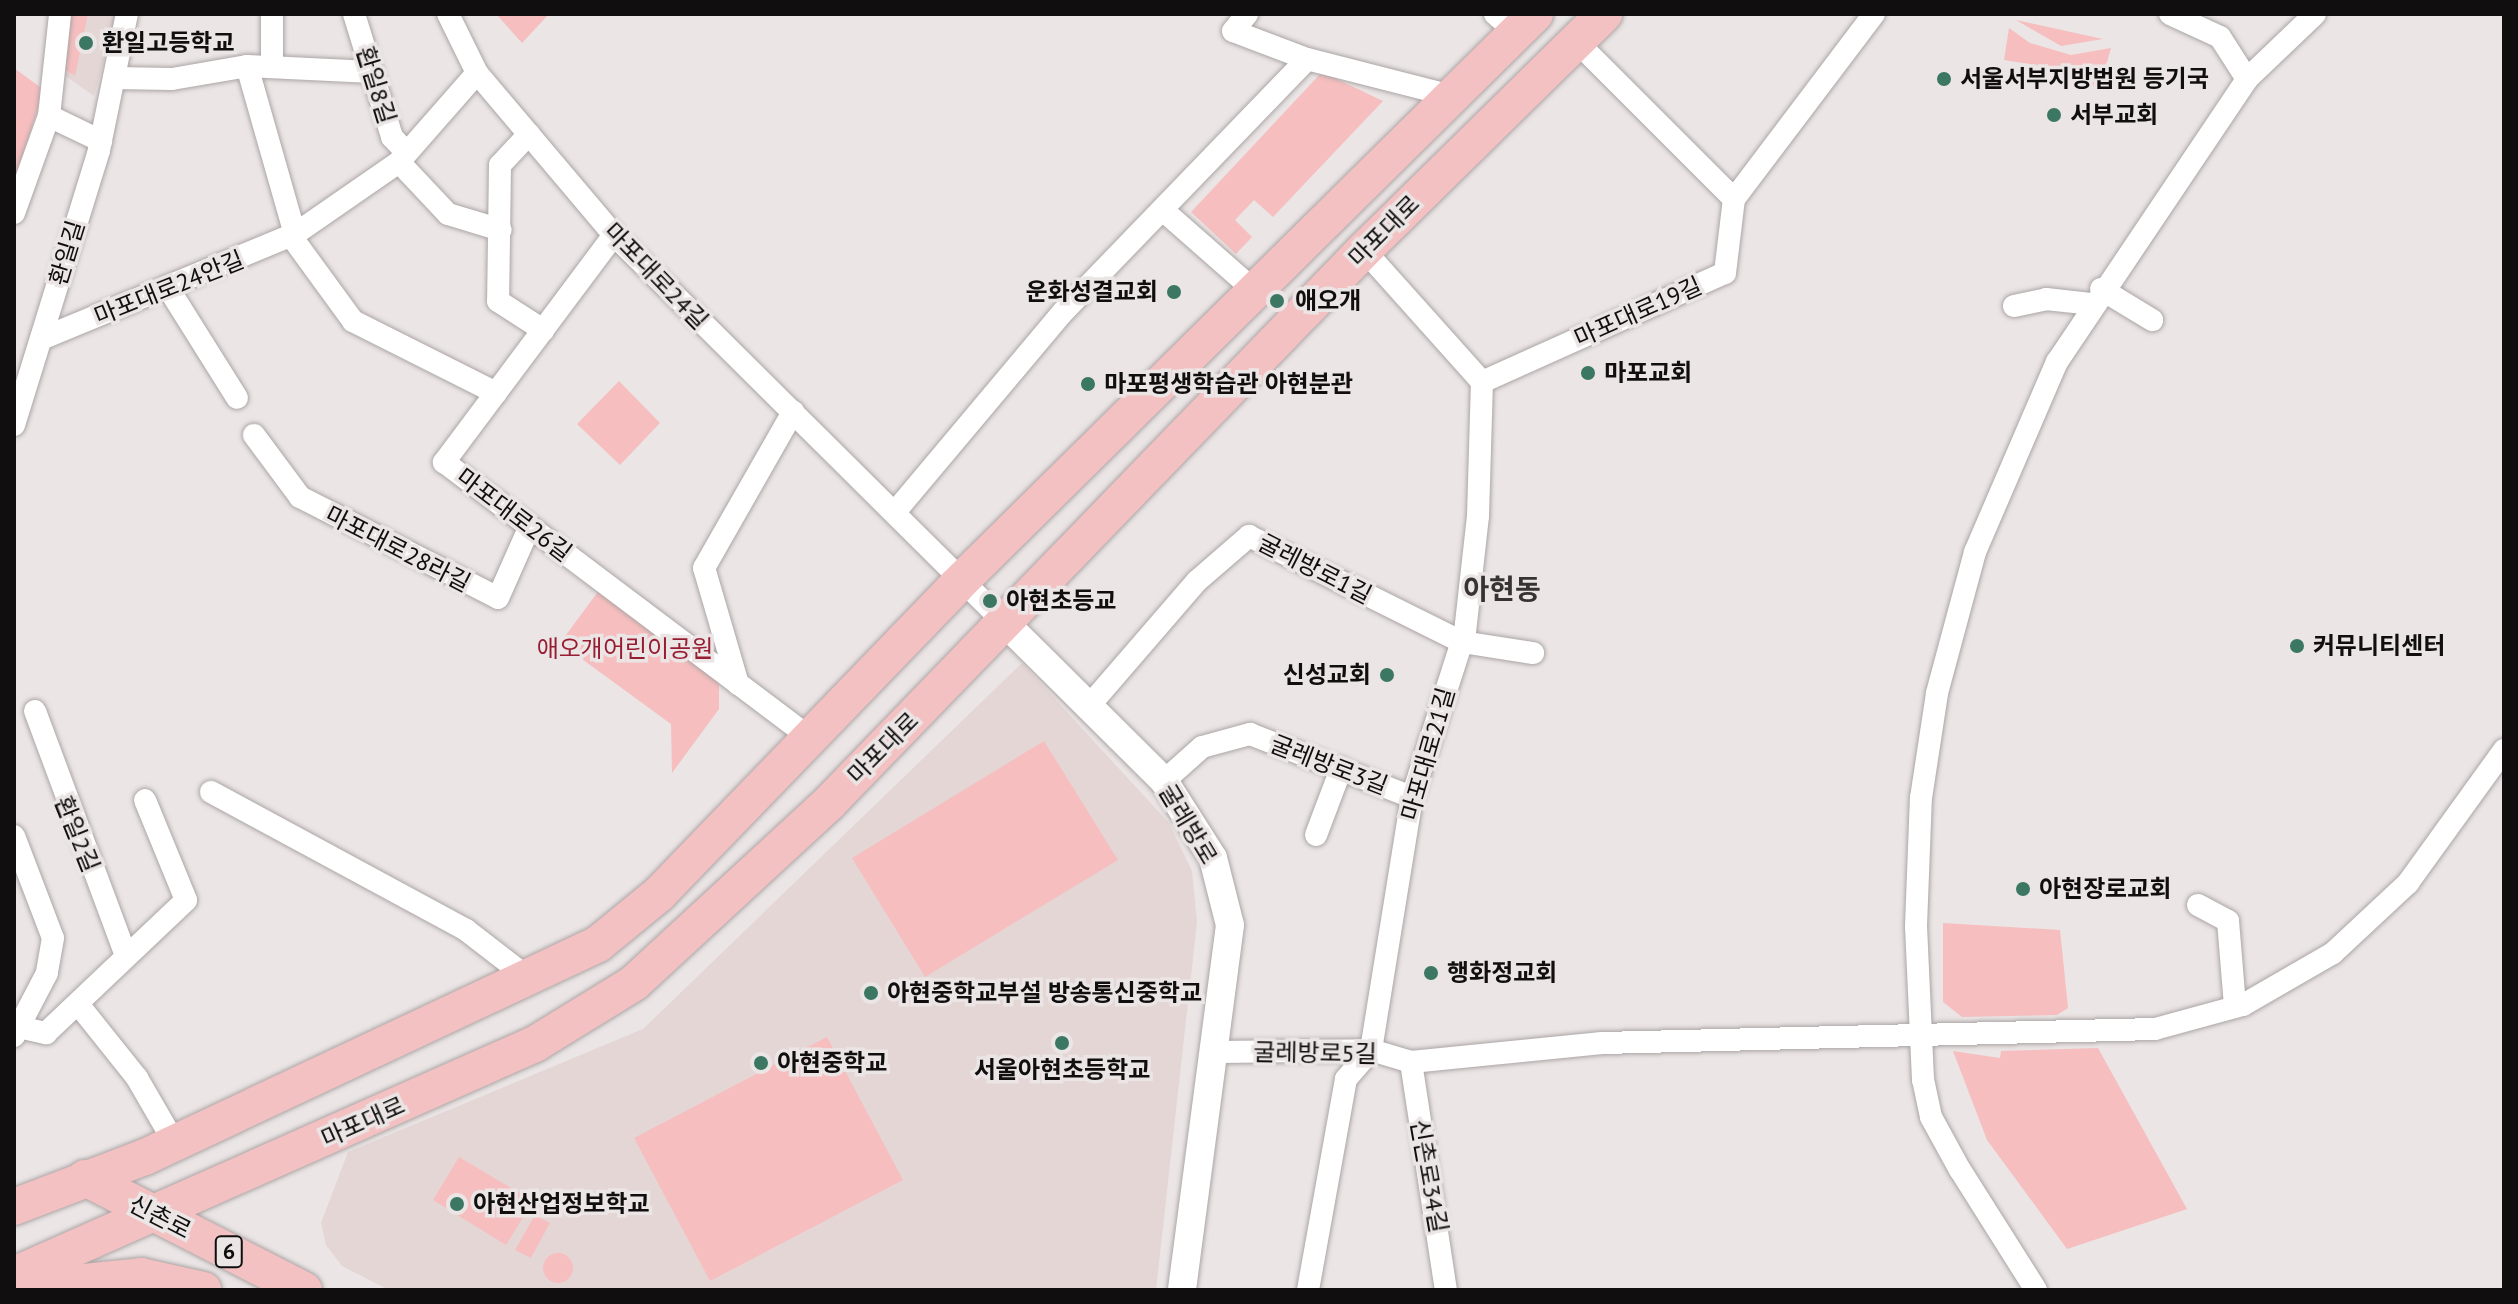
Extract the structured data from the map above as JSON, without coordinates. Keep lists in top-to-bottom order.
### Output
{
  "streets": {
    "main road": ["마포대로", "신촌로", "6"],
    "street": [
      "환일8길",
      "환일길",
      "마포대로24길",
      "마포대로24안길",
      "마포대로19길",
      "마포대로26길",
      "마포대로28라길",
      "굴레방로1길",
      "마포대로21길",
      "굴레방로3길",
      "굴레방로",
      "환일2길",
      "굴레방로5길",
      "신촌로34길"
    ]
  },
  "crossings": [
    ["환일8길", "마포대로24안길"],
    ["마포대로", "마포대로24길"],
    ["마포대로", "마포대로26길"],
    ["마포대로", "굴레방로"],
    ["마포대로", "신촌로"],
    ["환일길", "마포대로24안길"],
    ["마포대로24길", "마포대로24안길"],
    ["마포대로24길", "마포대로26길"],
    ["마포대로24길", "굴레방로"],
    ["마포대로19길", "마포대로21길"],
    ["마포대로26길", "마포대로28라길"],
    ["굴레방로1길", "마포대로21길"],
    ["굴레방로1길", "굴레방로"],
    ["마포대로21길", "굴레방로3길"],
    ["마포대로21길", "굴레방로5길"],
    ["굴레방로3길", "굴레방로"],
    ["굴레방로", "굴레방로5길"],
    ["굴레방로5길", "신촌로34길"]
  ],
  "districts": ["아현동"],
  "parks": ["애오개어린이공원"],
  "places": [
    "환일고등학교",
    "서울서부지방법원 등기국",
    "서부교회",
    "운화성결교회",
    "애오개",
    "마포교회",
    "마포평생학습관 아현분관",
    "아현초등교",
    "커뮤니티센터",
    "신성교회",
    "아현장로교회",
    "행화정교회",
    "아현중학교부설 방송통신중학교",
    "서울아현초등학교",
    "아현중학교",
    "아현산업정보학교"
  ]
}
